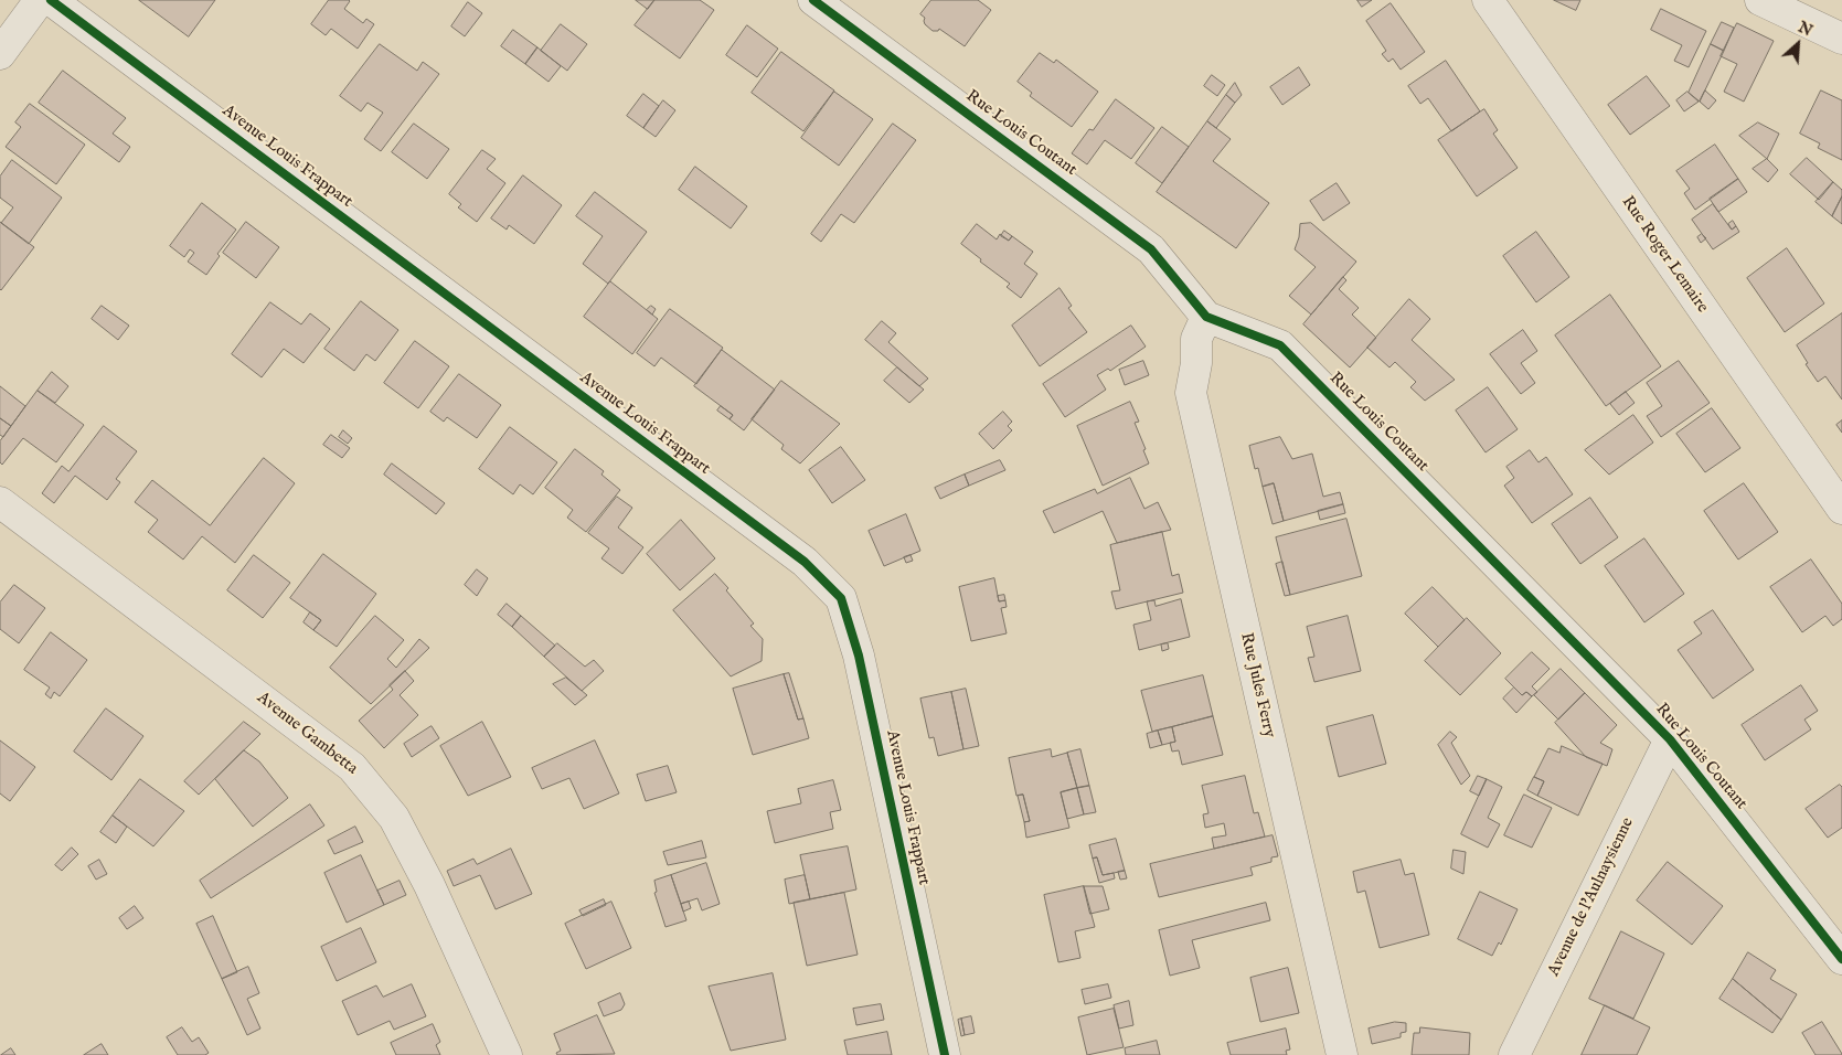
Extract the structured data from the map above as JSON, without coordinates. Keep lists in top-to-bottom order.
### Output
{
  "streets": {
    "street": [
      "Rue Louis Coutant",
      "Avenue Louis Frappart",
      "Rue Roger Lemaire",
      "Rue Jules Ferry",
      "Avenue Gambetta",
      "Avenue de l'Aulnaysienne"
    ]
  },
  "crossings": [
    ["Rue Louis Coutant", "Rue Jules Ferry"],
    ["Rue Louis Coutant", "Avenue de l'Aulnaysienne"]
  ],
  "north": "top right"
}
